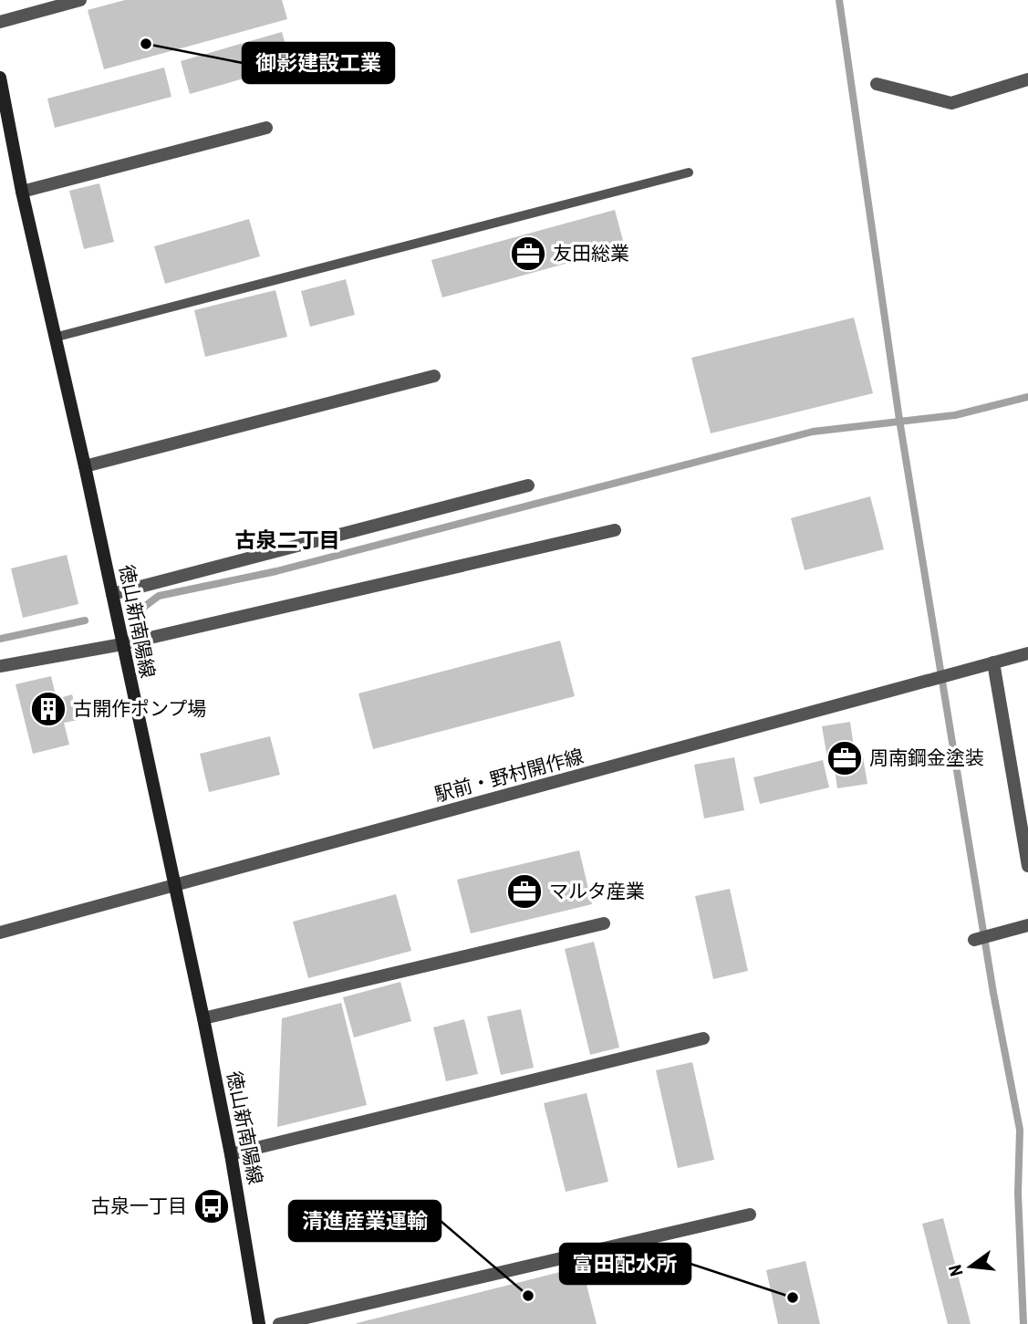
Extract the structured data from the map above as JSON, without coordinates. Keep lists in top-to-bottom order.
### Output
{
  "streets": {
    "main road": ["徳山新南陽線"],
    "street": ["駅前・野村開作線"]
  },
  "crossings": [
    ["徳山新南陽線", "駅前・野村開作線"]
  ],
  "districts": ["古泉二丁目"],
  "places": {
    "other": ["御影建設工業", "清進産業運輸", "富田配水所"],
    "office": ["友田総業", "周南鋼金塗装", "マルタ産業"],
    "building": ["古開作ポンプ場"],
    "bus stop": ["古泉一丁目"]
  },
  "north": "left"
}
